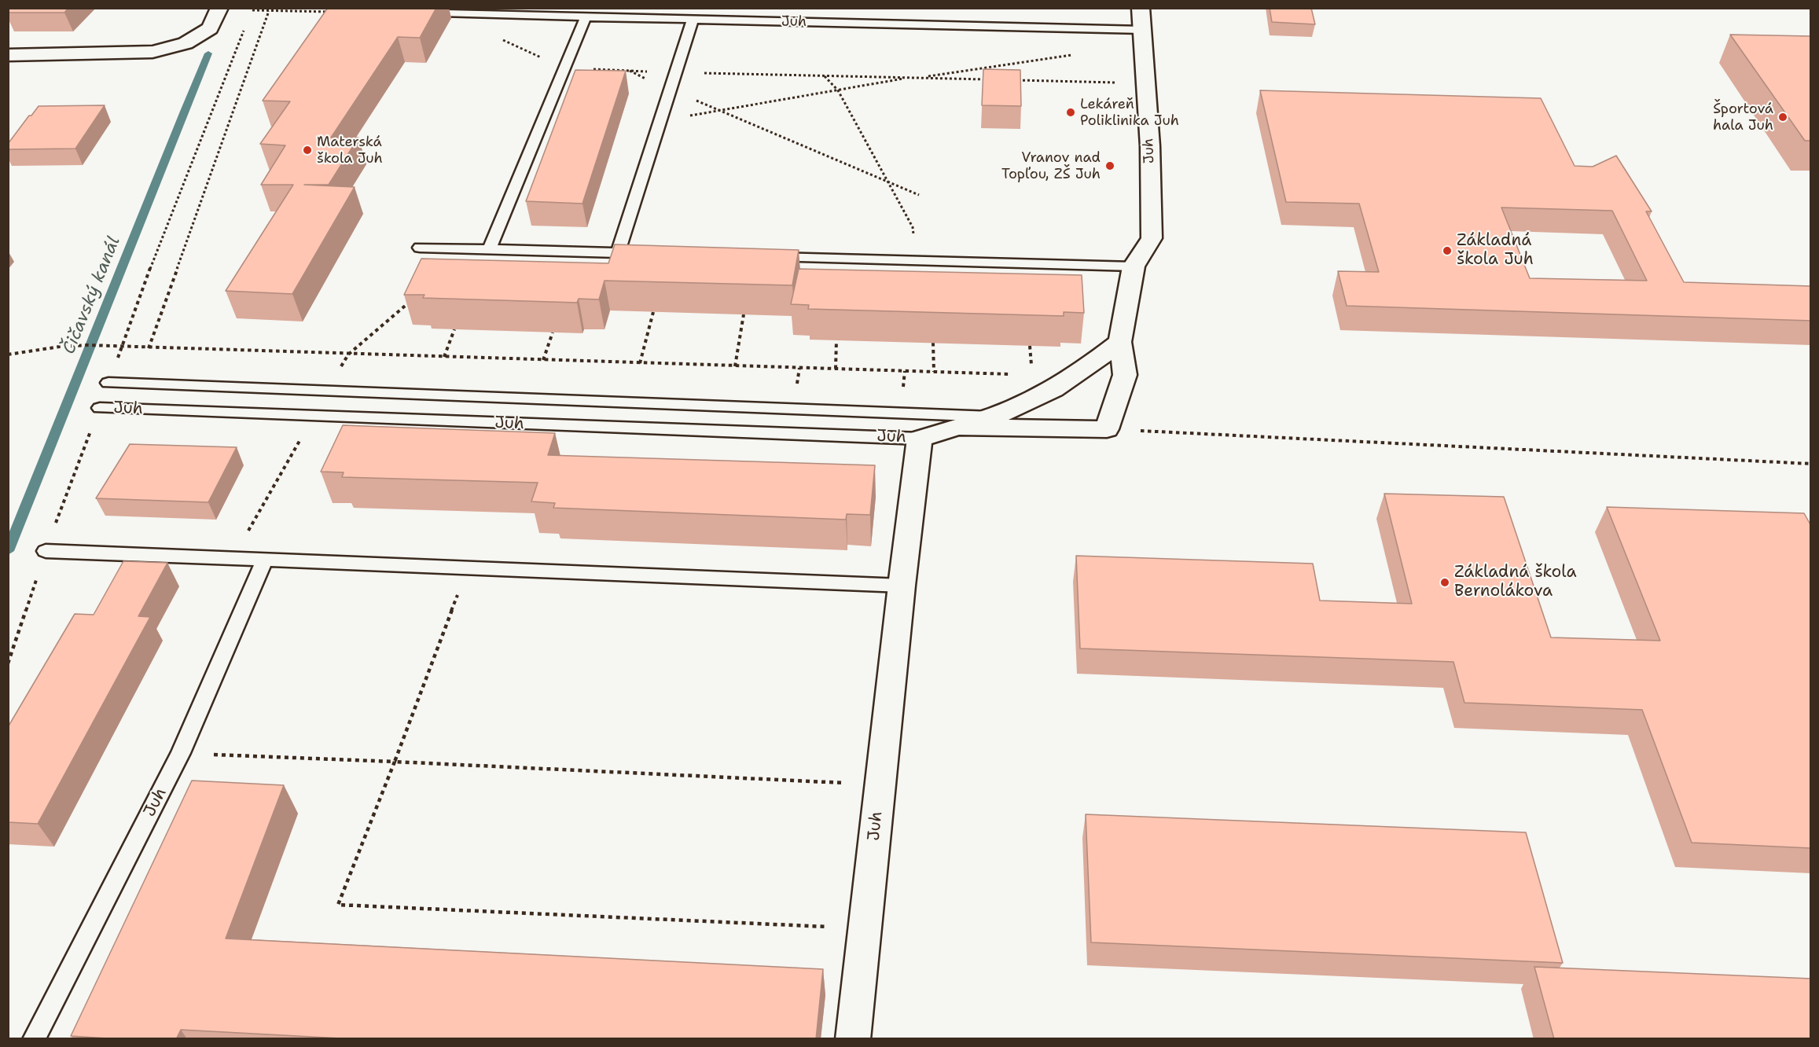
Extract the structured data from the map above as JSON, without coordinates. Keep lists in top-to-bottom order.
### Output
{
  "streets": {
    "street": ["Juh"]
  },
  "water": ["Čičavský kanál"],
  "places": [
    "Lekáreň Poliklinika Juh",
    "Športová hala Juh",
    "Materská škola Juh",
    "Vranov nad Topľou, ZŠ Juh",
    "Základná škola Juh",
    "Základná škola Bernolákova"
  ]
}
